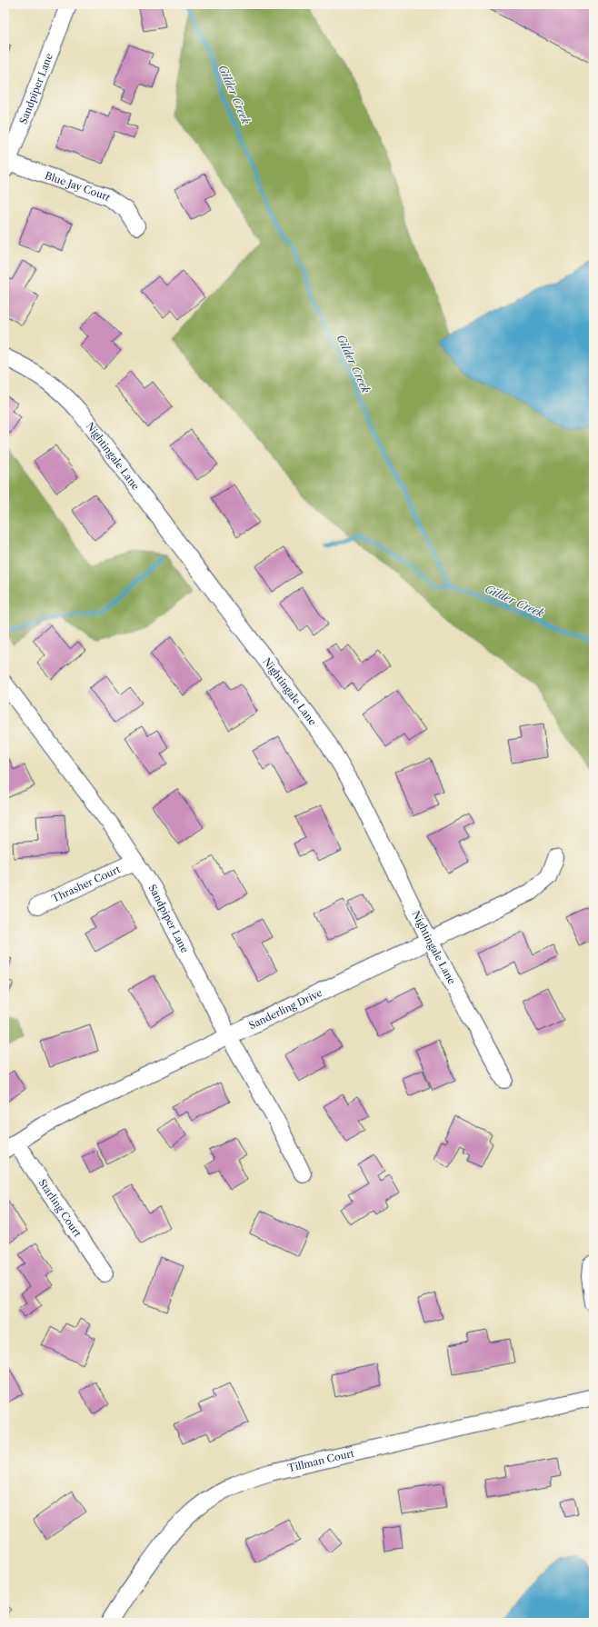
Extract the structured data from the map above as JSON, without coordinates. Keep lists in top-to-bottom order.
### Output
{
  "streets": {
    "street": [
      "Sandpiper Lane",
      "Blue Jay Court",
      "Nightingale Lane",
      "Thrasher Court",
      "Sanderling Drive",
      "Starling Court",
      "Tillman Court"
    ]
  },
  "crossings": [
    ["Sandpiper Lane", "Blue Jay Court"],
    ["Sandpiper Lane", "Thrasher Court"],
    ["Sandpiper Lane", "Sanderling Drive"],
    ["Nightingale Lane", "Sanderling Drive"],
    ["Sanderling Drive", "Starling Court"]
  ],
  "water": ["Gilder Creek"]
}
